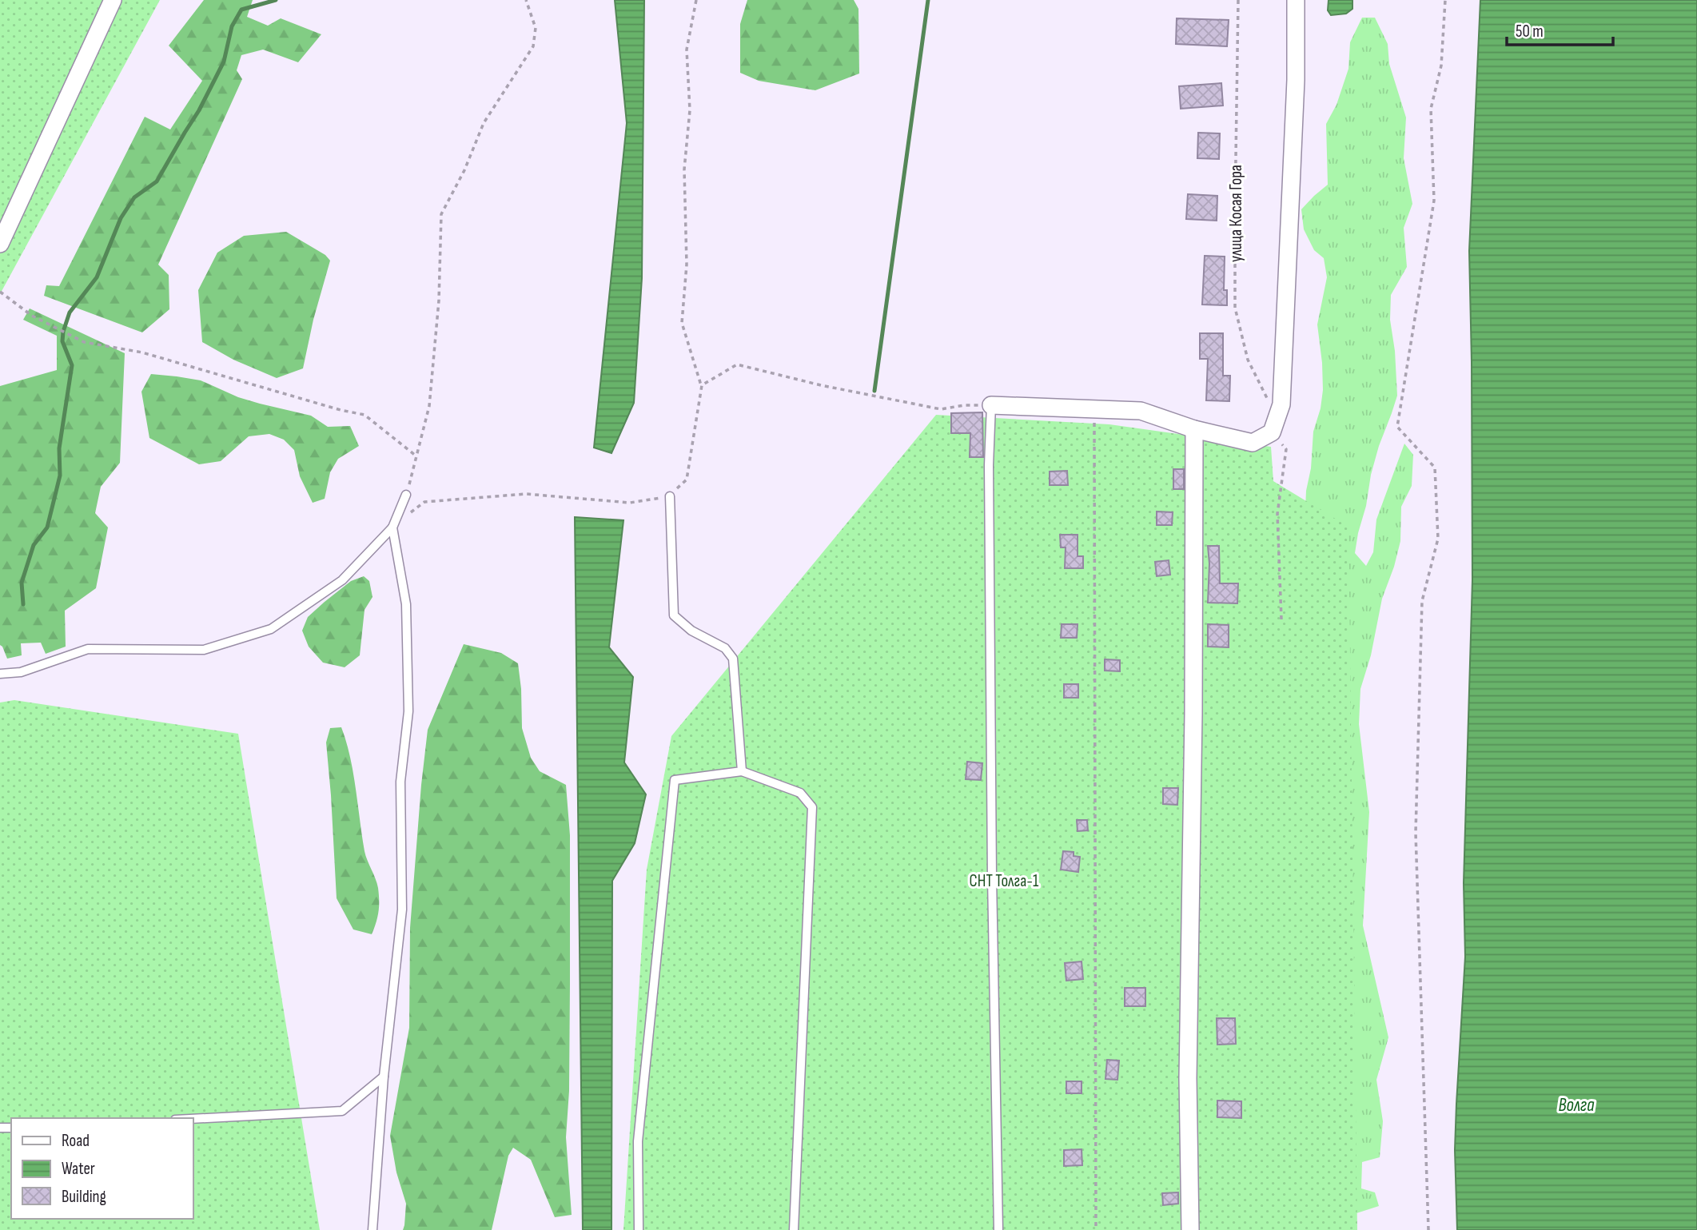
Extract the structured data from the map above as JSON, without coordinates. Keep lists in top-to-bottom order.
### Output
{
  "streets": {
    "path": ["улица Косая Гора"]
  },
  "water": ["Волга"],
  "parks": ["СНТ Толга-1"],
  "legend": ["Road", "Water", "Building"],
  "scale_bar": "50 m"
}
